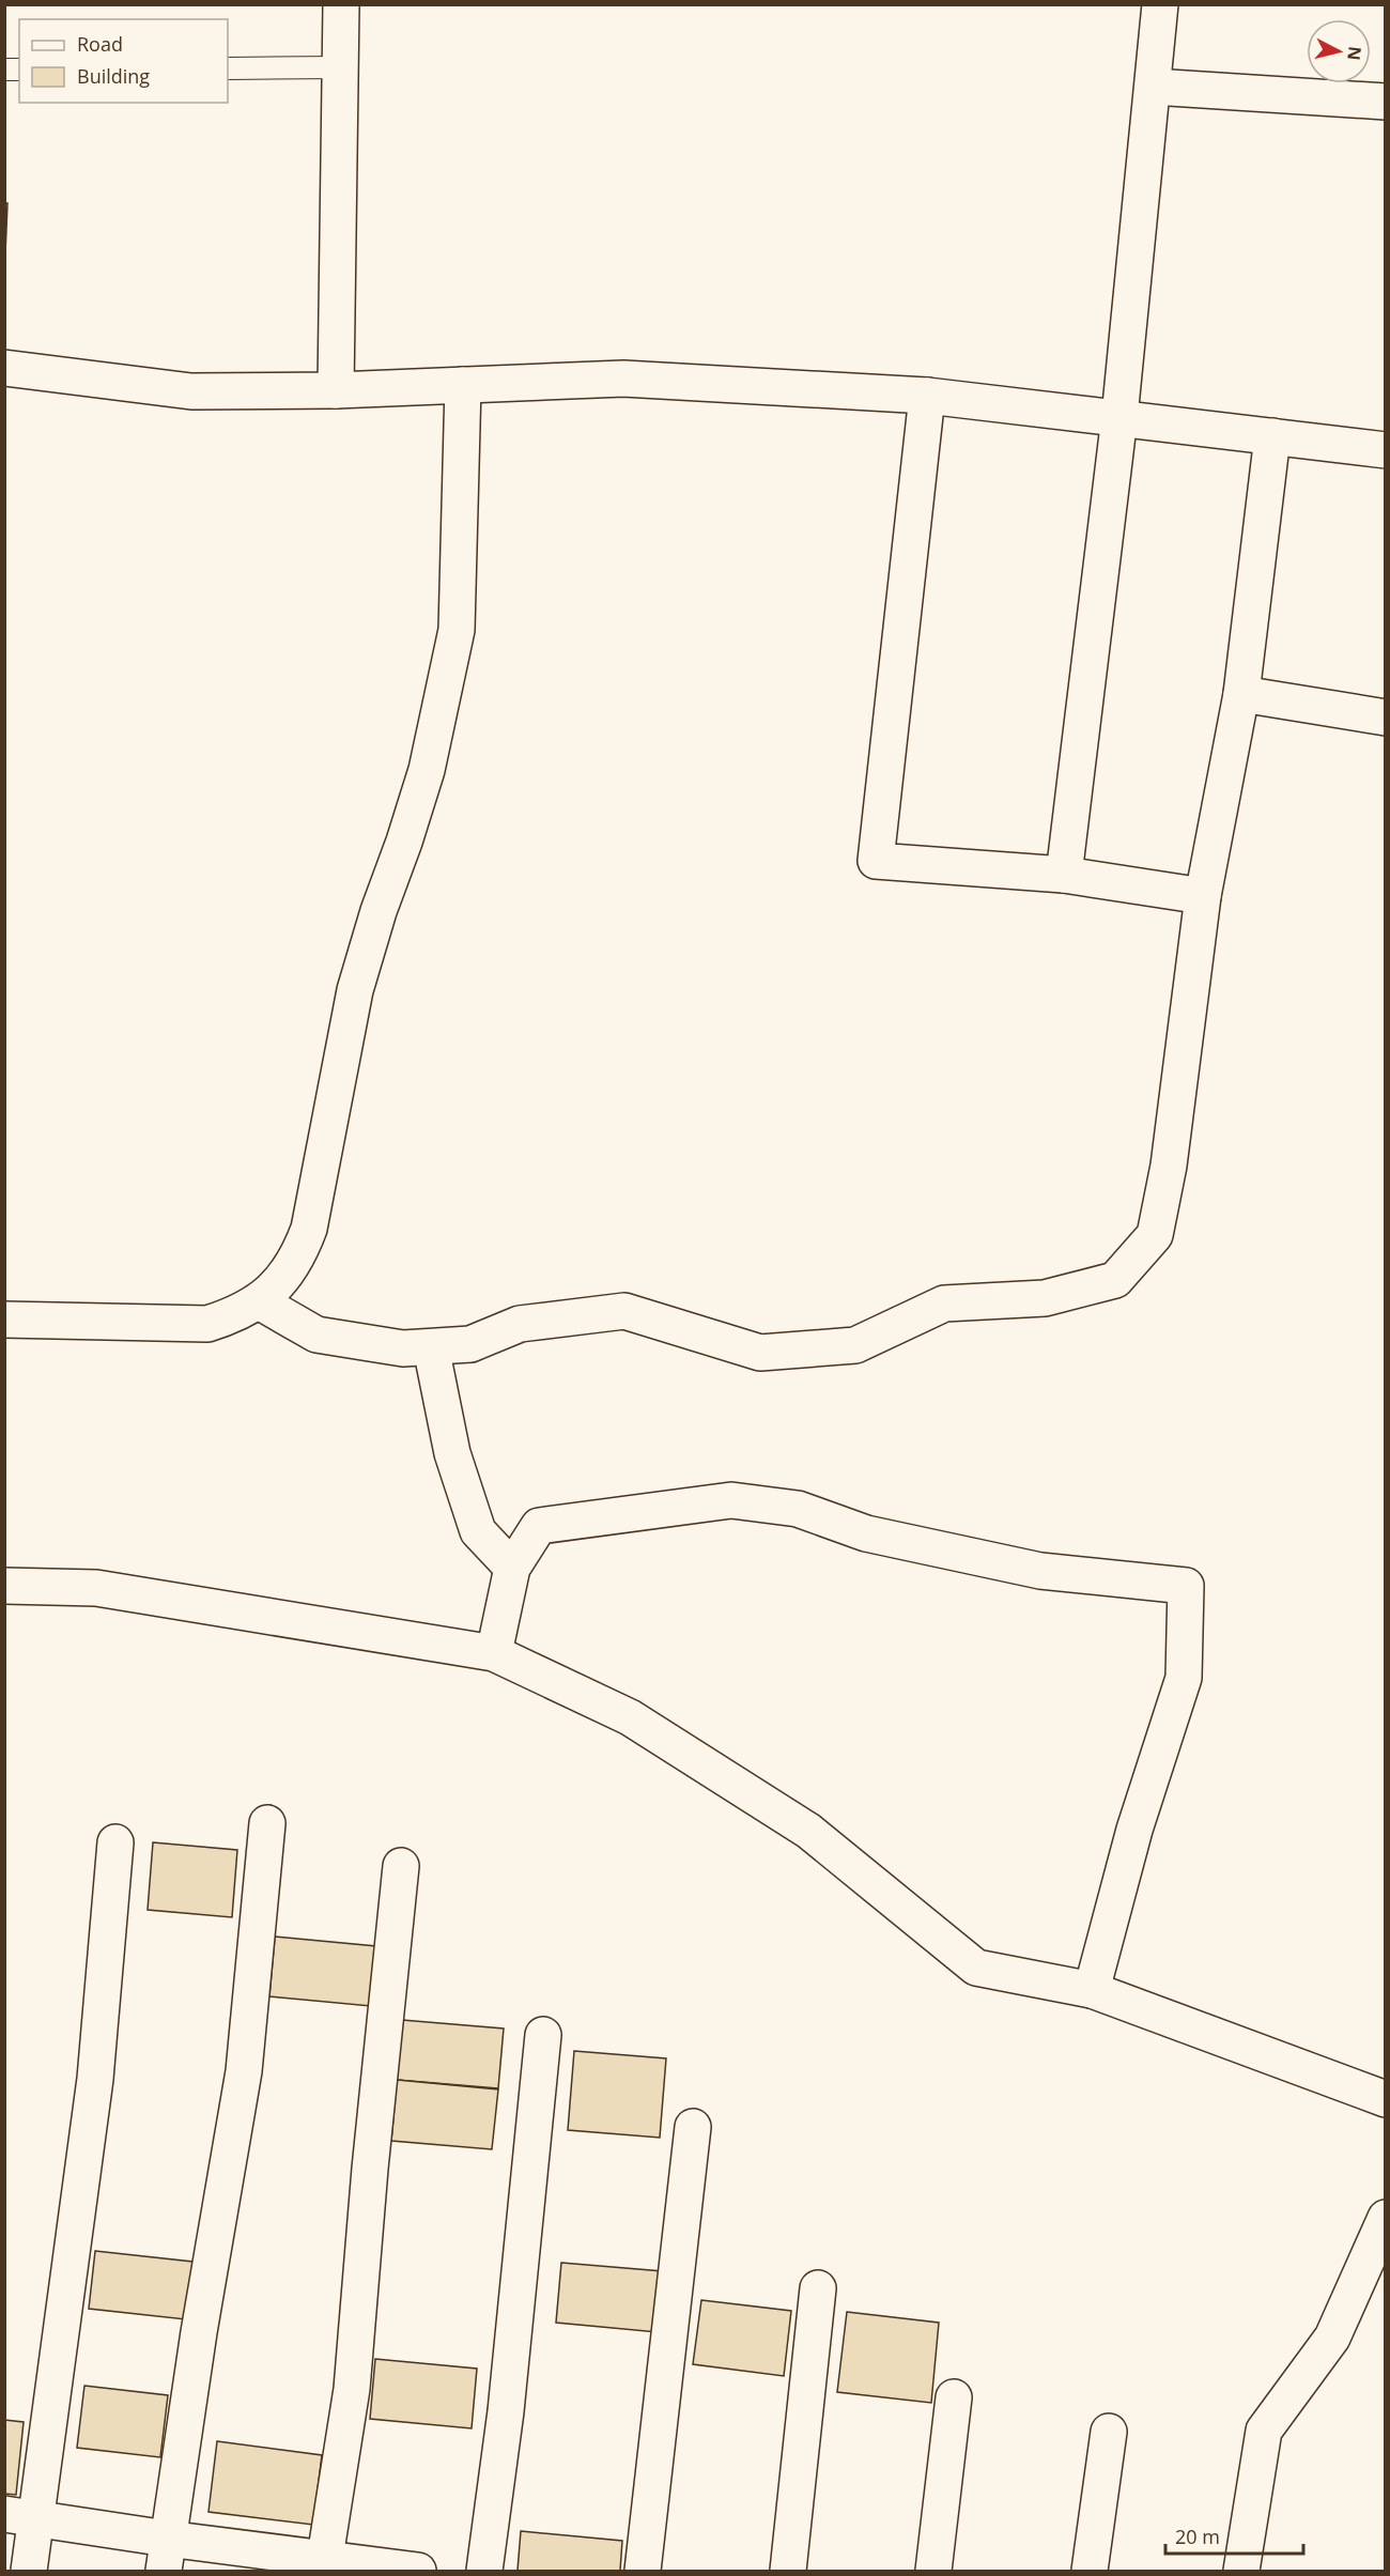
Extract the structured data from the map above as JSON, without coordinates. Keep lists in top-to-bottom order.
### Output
{
  "legend": ["Road", "Building"],
  "scale_bar": "20 m",
  "north": "right"
}
